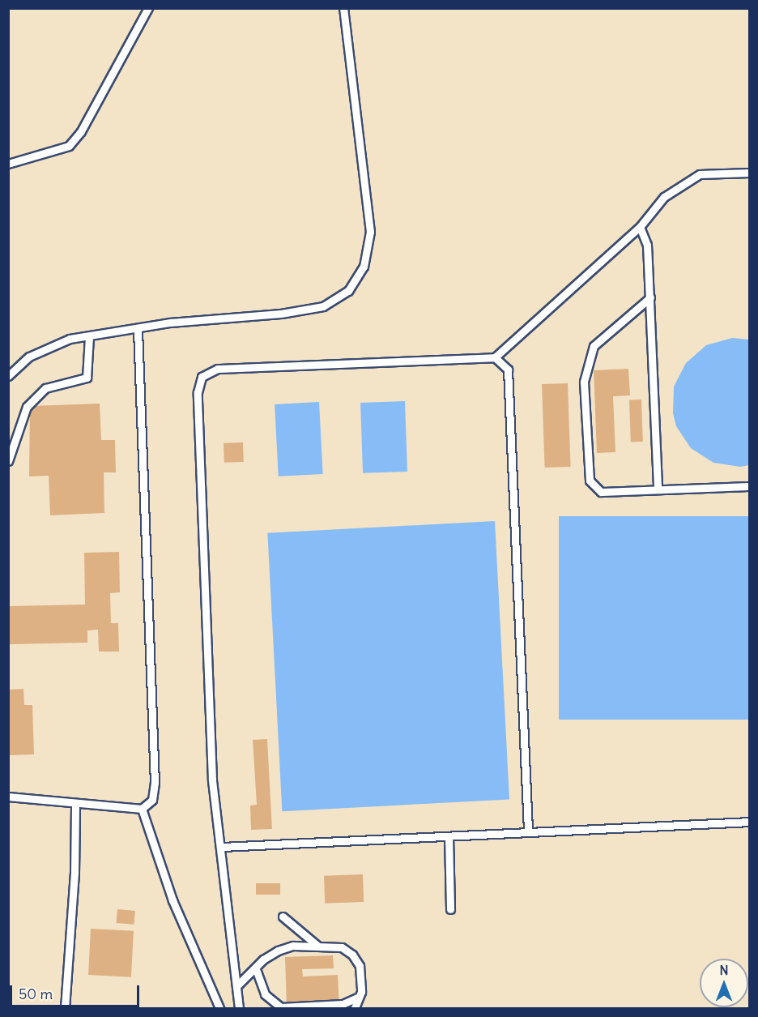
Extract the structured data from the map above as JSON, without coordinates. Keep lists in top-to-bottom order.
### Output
{
  "scale_bar": "50 m",
  "north": "top"
}
